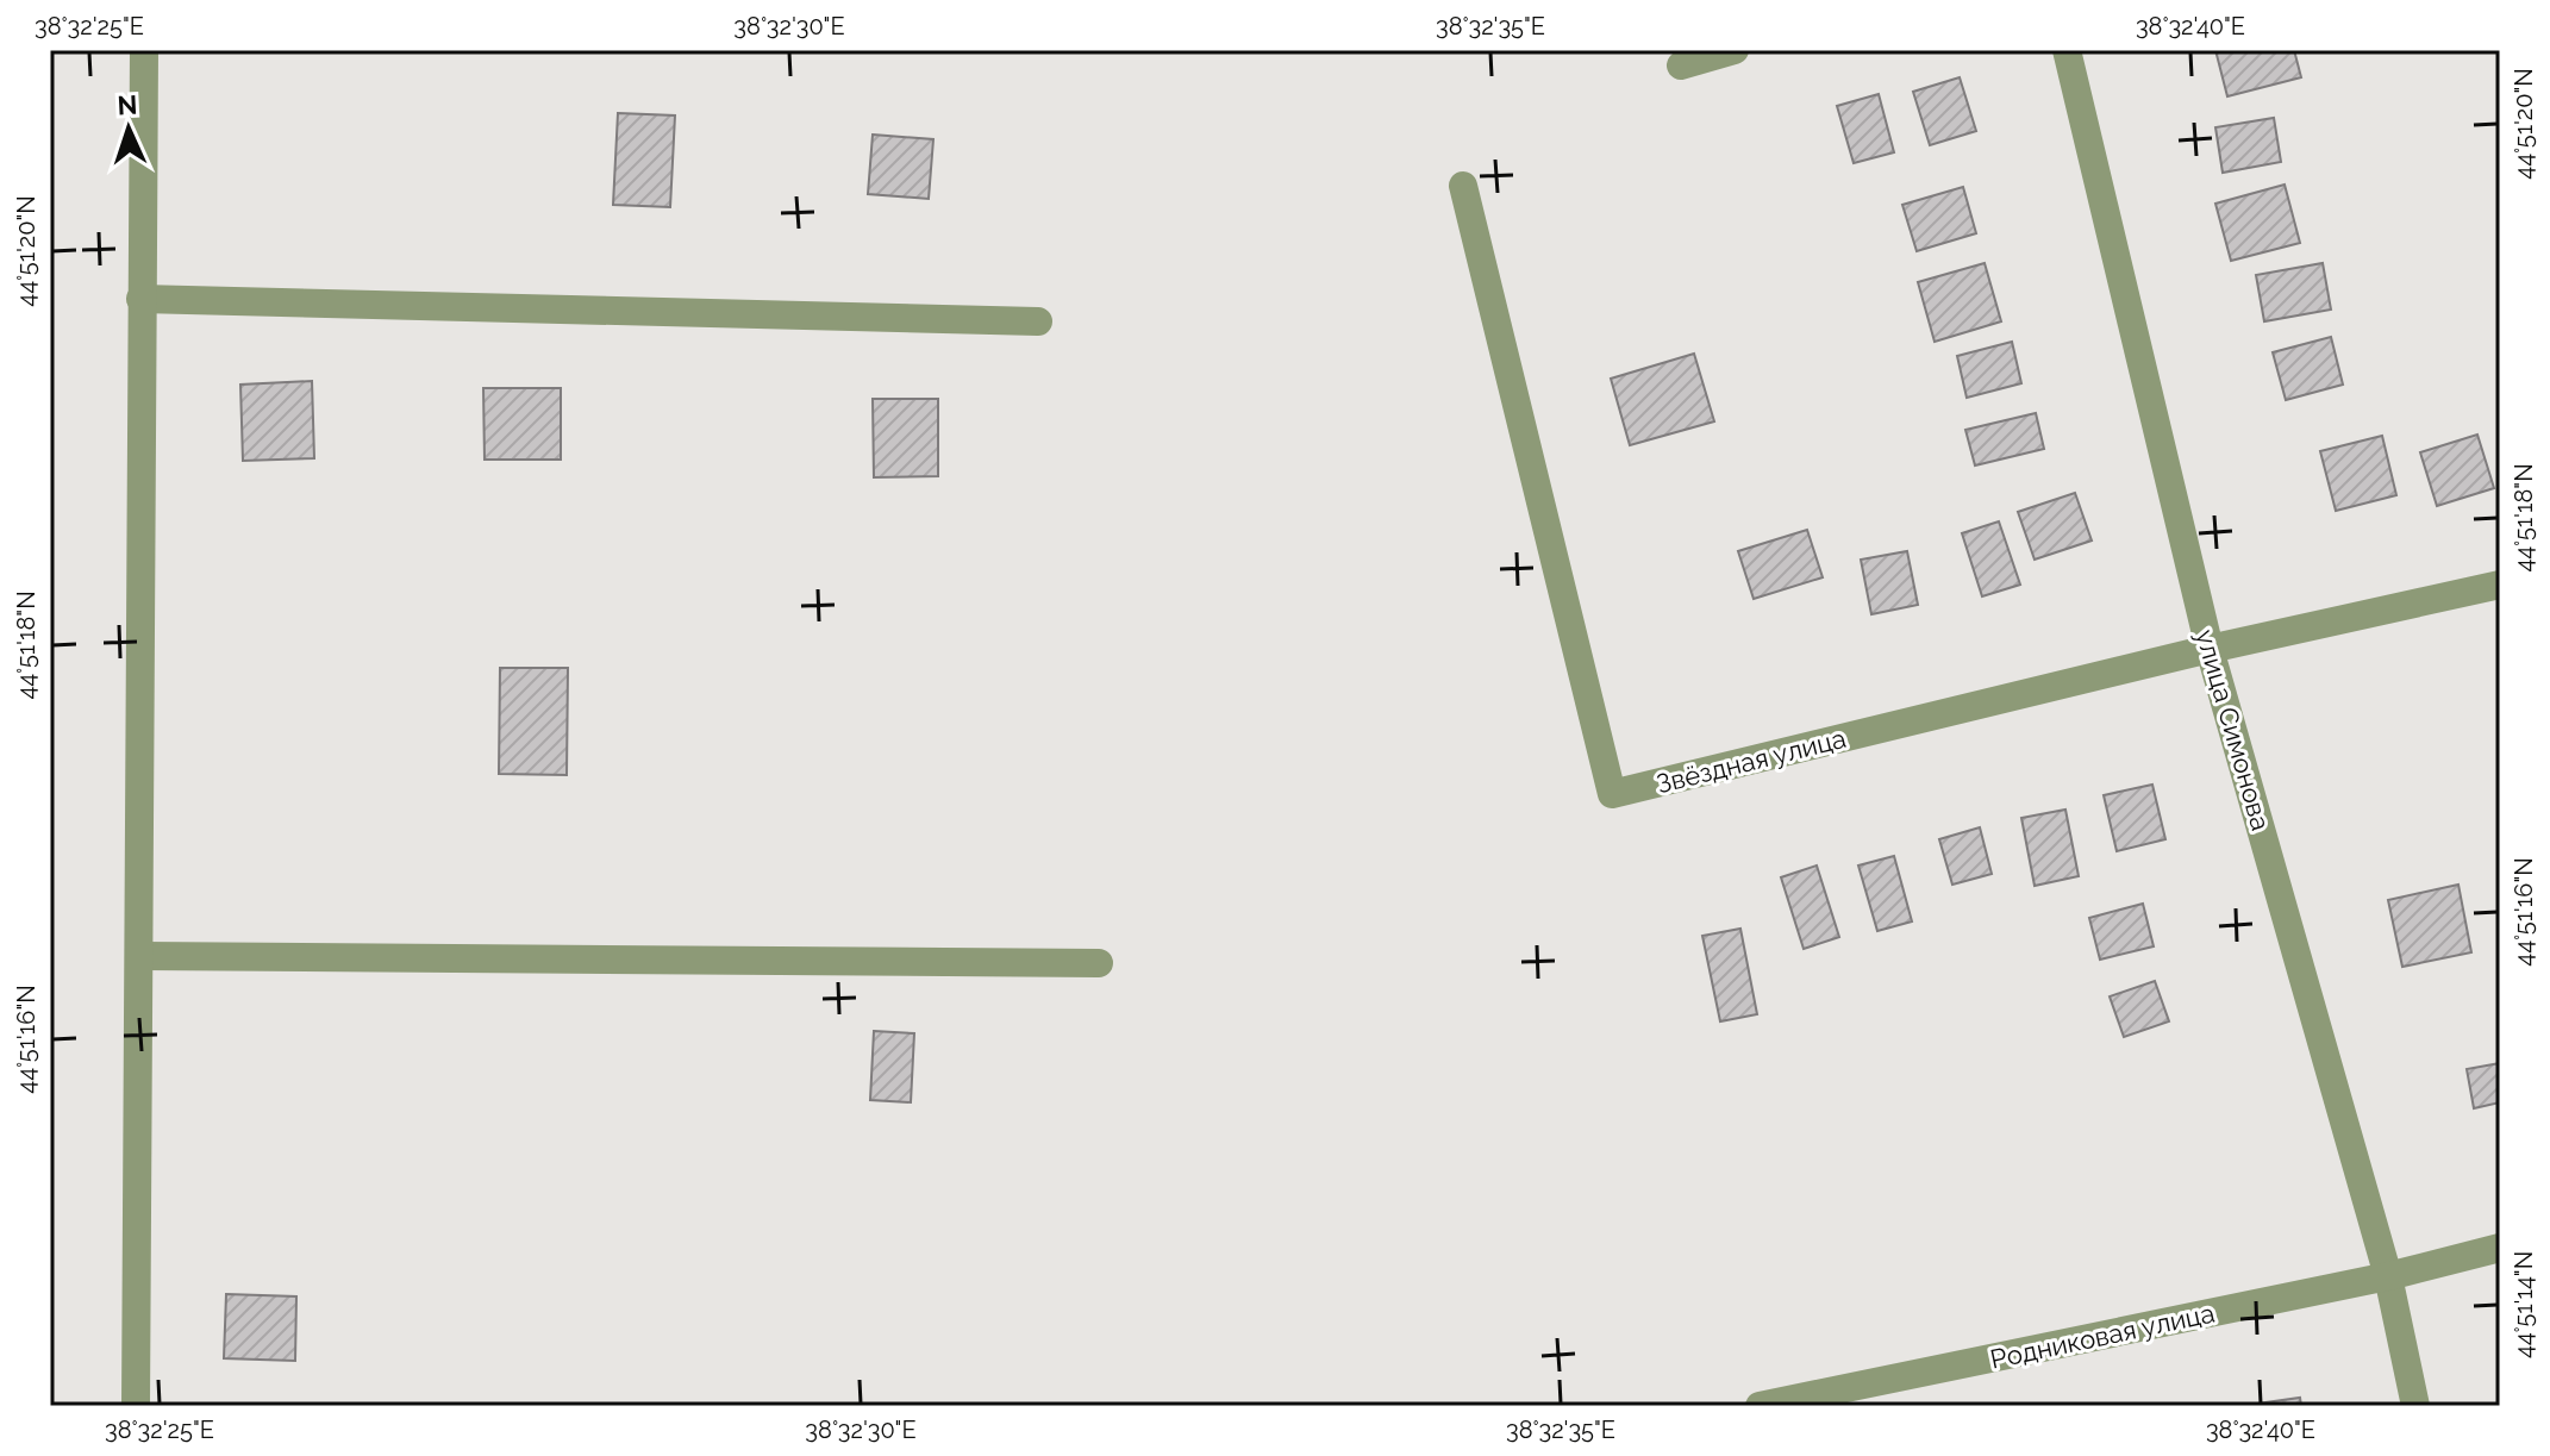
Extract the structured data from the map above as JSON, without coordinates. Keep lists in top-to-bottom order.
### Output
{
  "streets": {
    "street": ["улица Симонова", "Звёздная улица", "Родниковая улица"]
  },
  "crossings": [
    ["улица Симонова", "Звёздная улица"],
    ["улица Симонова", "Родниковая улица"]
  ],
  "north": "top",
  "coordinates": [
    "38°32'25\"E",
    "38°32'30\"E",
    "38°32'35\"E",
    "38°32'40\"E",
    "44°51'20\"N",
    "44°51'18\"N",
    "44°51'16\"N",
    "44°51'14\"N"
  ]
}
